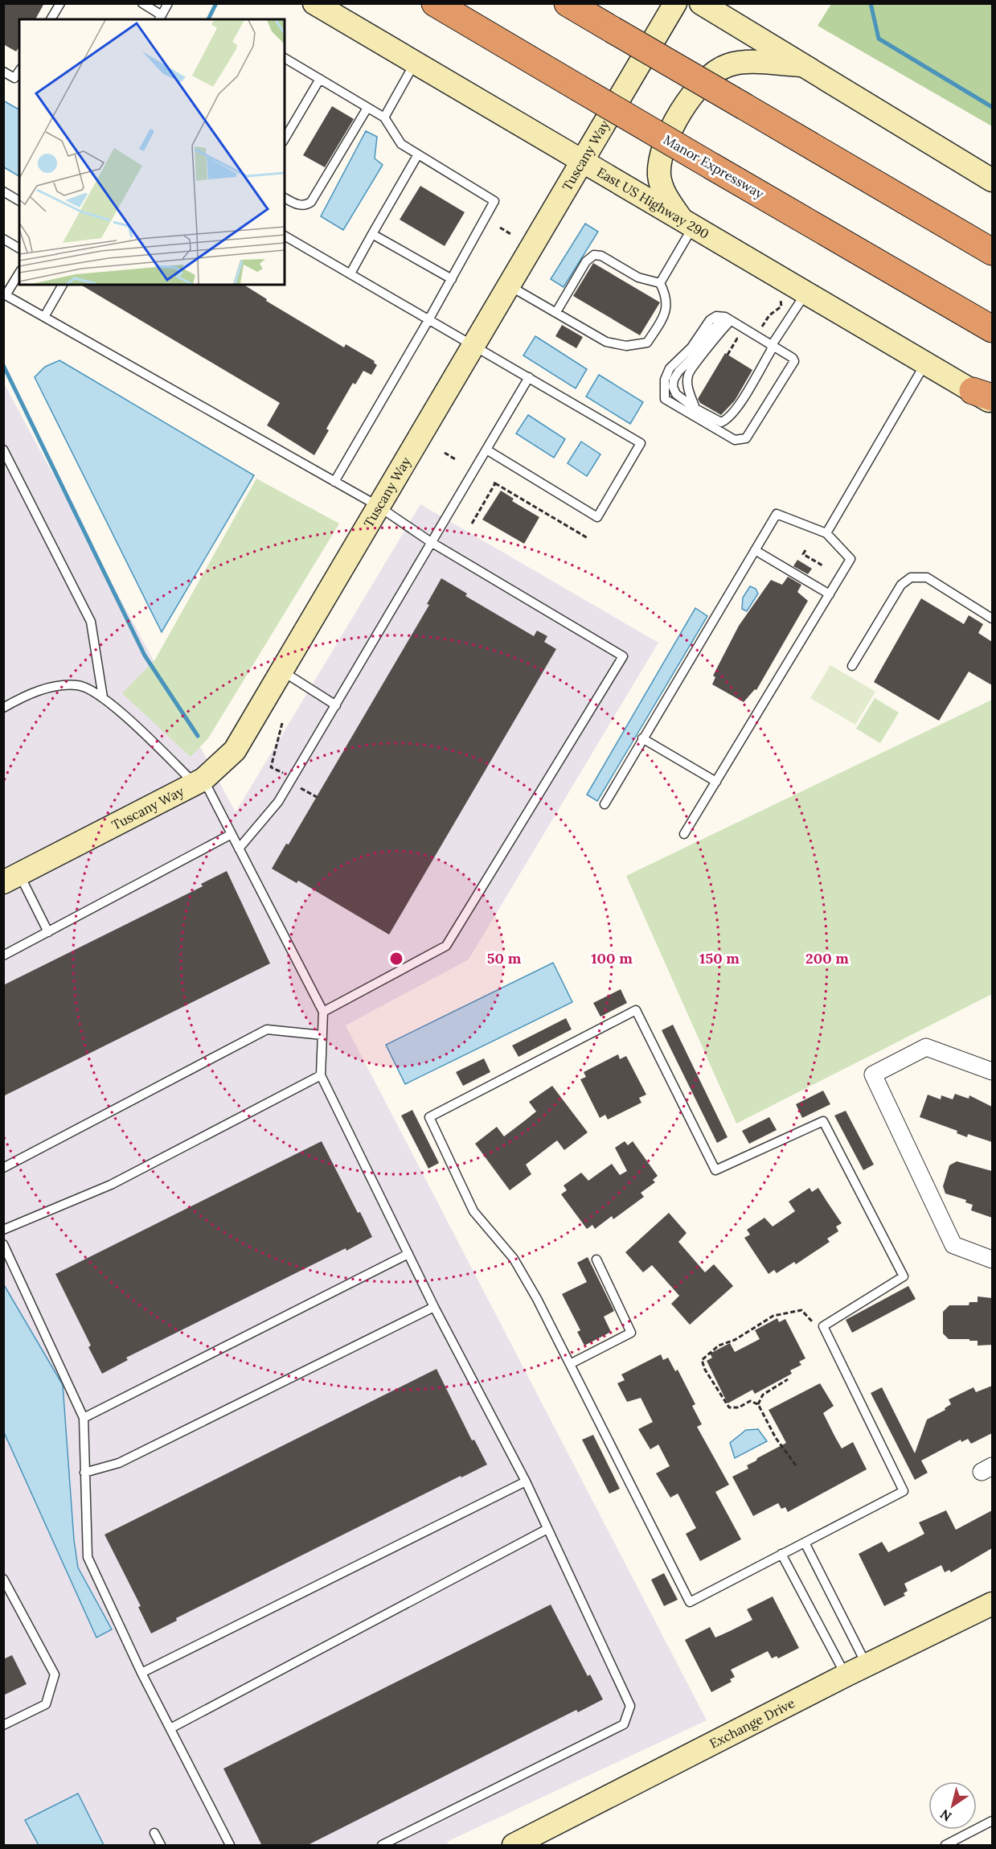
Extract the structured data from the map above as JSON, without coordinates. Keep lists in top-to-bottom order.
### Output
{
  "streets": {
    "highway": ["Manor Expressway"],
    "main road": ["Tuscany Way", "East US Highway 290", "Exchange Drive"]
  },
  "crossings": [
    ["Tuscany Way", "East US Highway 290"]
  ],
  "north": "bottom left",
  "rings": [
    "50 m",
    "100 m",
    "150 m",
    "200 m"
  ]
}
